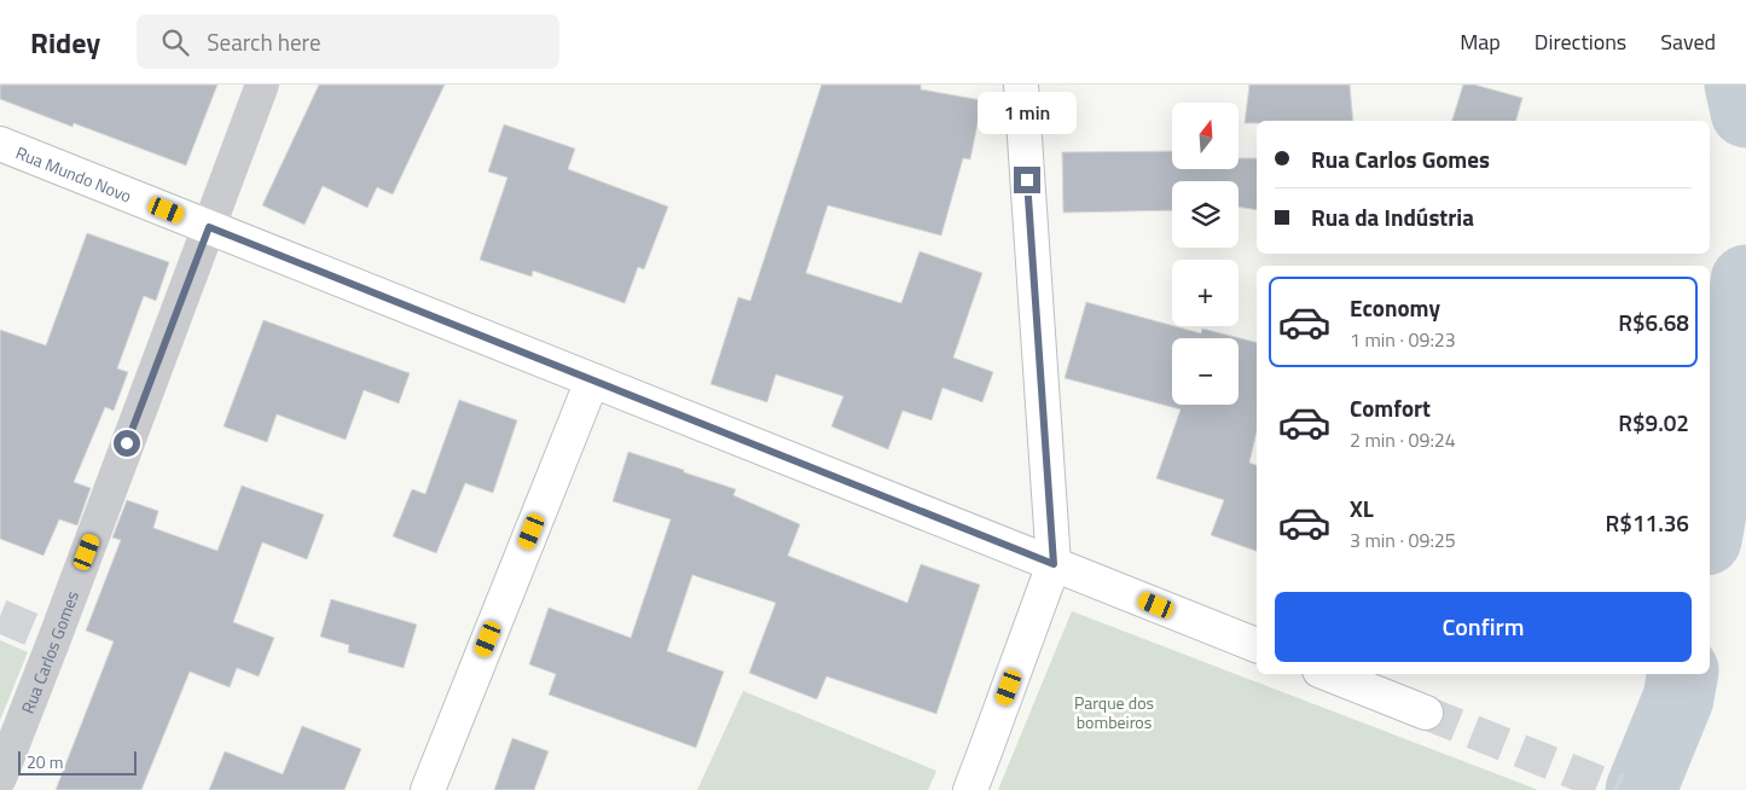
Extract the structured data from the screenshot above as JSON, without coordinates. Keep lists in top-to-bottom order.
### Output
{
  "streets": {
    "main road": ["Rua Mundo Novo"],
    "street": ["Rua Carlos Gomes"]
  },
  "crossings": [
    ["Rua Mundo Novo", "Rua Carlos Gomes"]
  ],
  "parks": ["Parque dos bombeiros"],
  "scale_bar": "20 m",
  "north": "top",
  "page": {
    "header": "Ridey",
    "search": "Search here",
    "nav": ["Map", "Directions", "Saved"],
    "bubble": "1 min",
    "map_buttons": ["+", "−"],
    "banner": ["Rua Carlos Gomes", "Rua da Indústria"],
    "list": [
      {
        "name": "Economy",
        "note": "1 min · 09:23",
        "value": "R$6.68"
      },
      {
        "name": "Comfort",
        "note": "2 min · 09:24",
        "value": "R$9.02"
      },
      {
        "name": "XL",
        "note": "3 min · 09:25",
        "value": "R$11.36"
      }
    ],
    "buttons": "Confirm",
    "scale": "20 m"
  }
}
